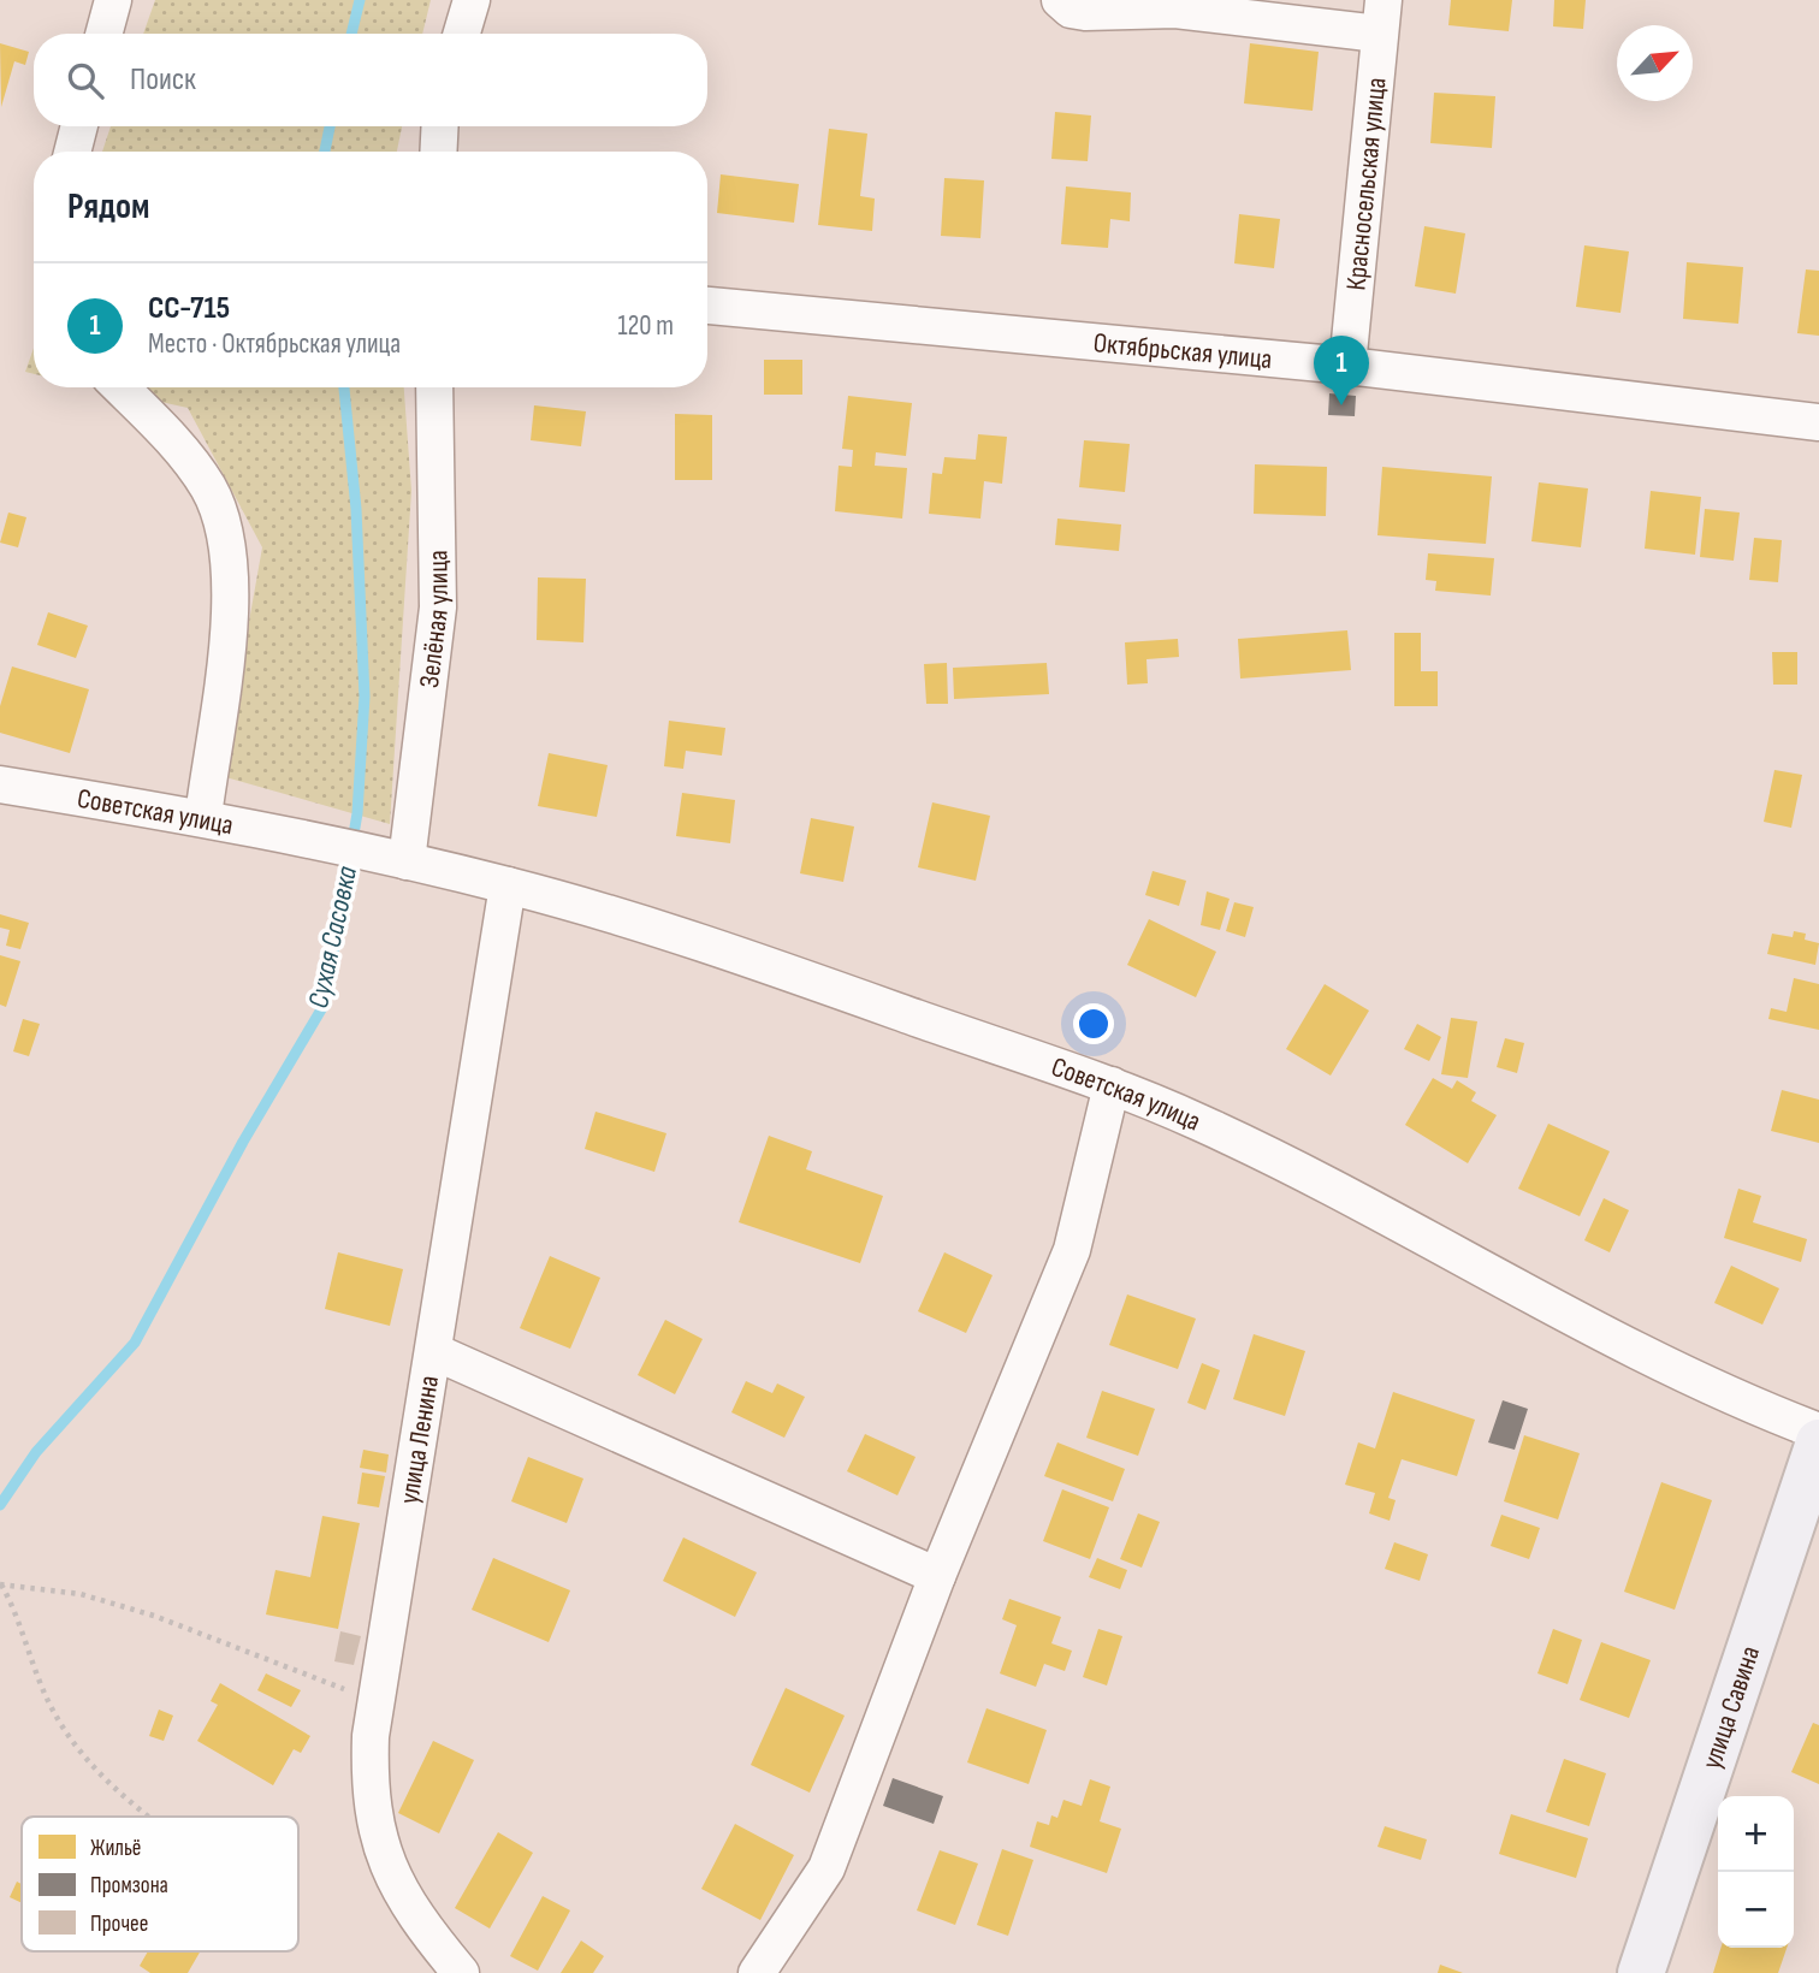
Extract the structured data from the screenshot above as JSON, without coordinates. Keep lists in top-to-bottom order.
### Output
{
  "streets": {
    "main road": ["улица Савина"],
    "street": [
      "Красносельская улица",
      "Октябрьская улица",
      "Зелёная улица",
      "Советская улица",
      "улица Ленина"
    ]
  },
  "crossings": [
    ["Красносельская улица", "Октябрьская улица"],
    ["Зелёная улица", "Советская улица"],
    ["Советская улица", "улица Ленина"]
  ],
  "water": ["Сухая Сасовка"],
  "legend": ["Жильё", "Промзона", "Прочее"],
  "north": "top right",
  "page": {
    "search": "Поиск",
    "heading": "Рядом",
    "list": [
      {
        "mark": "1",
        "name": "СС-715",
        "note": "Место · Октябрьская улица",
        "value": "120 m"
      }
    ],
    "pins": "1",
    "map_buttons": ["+", "−"]
  }
}
